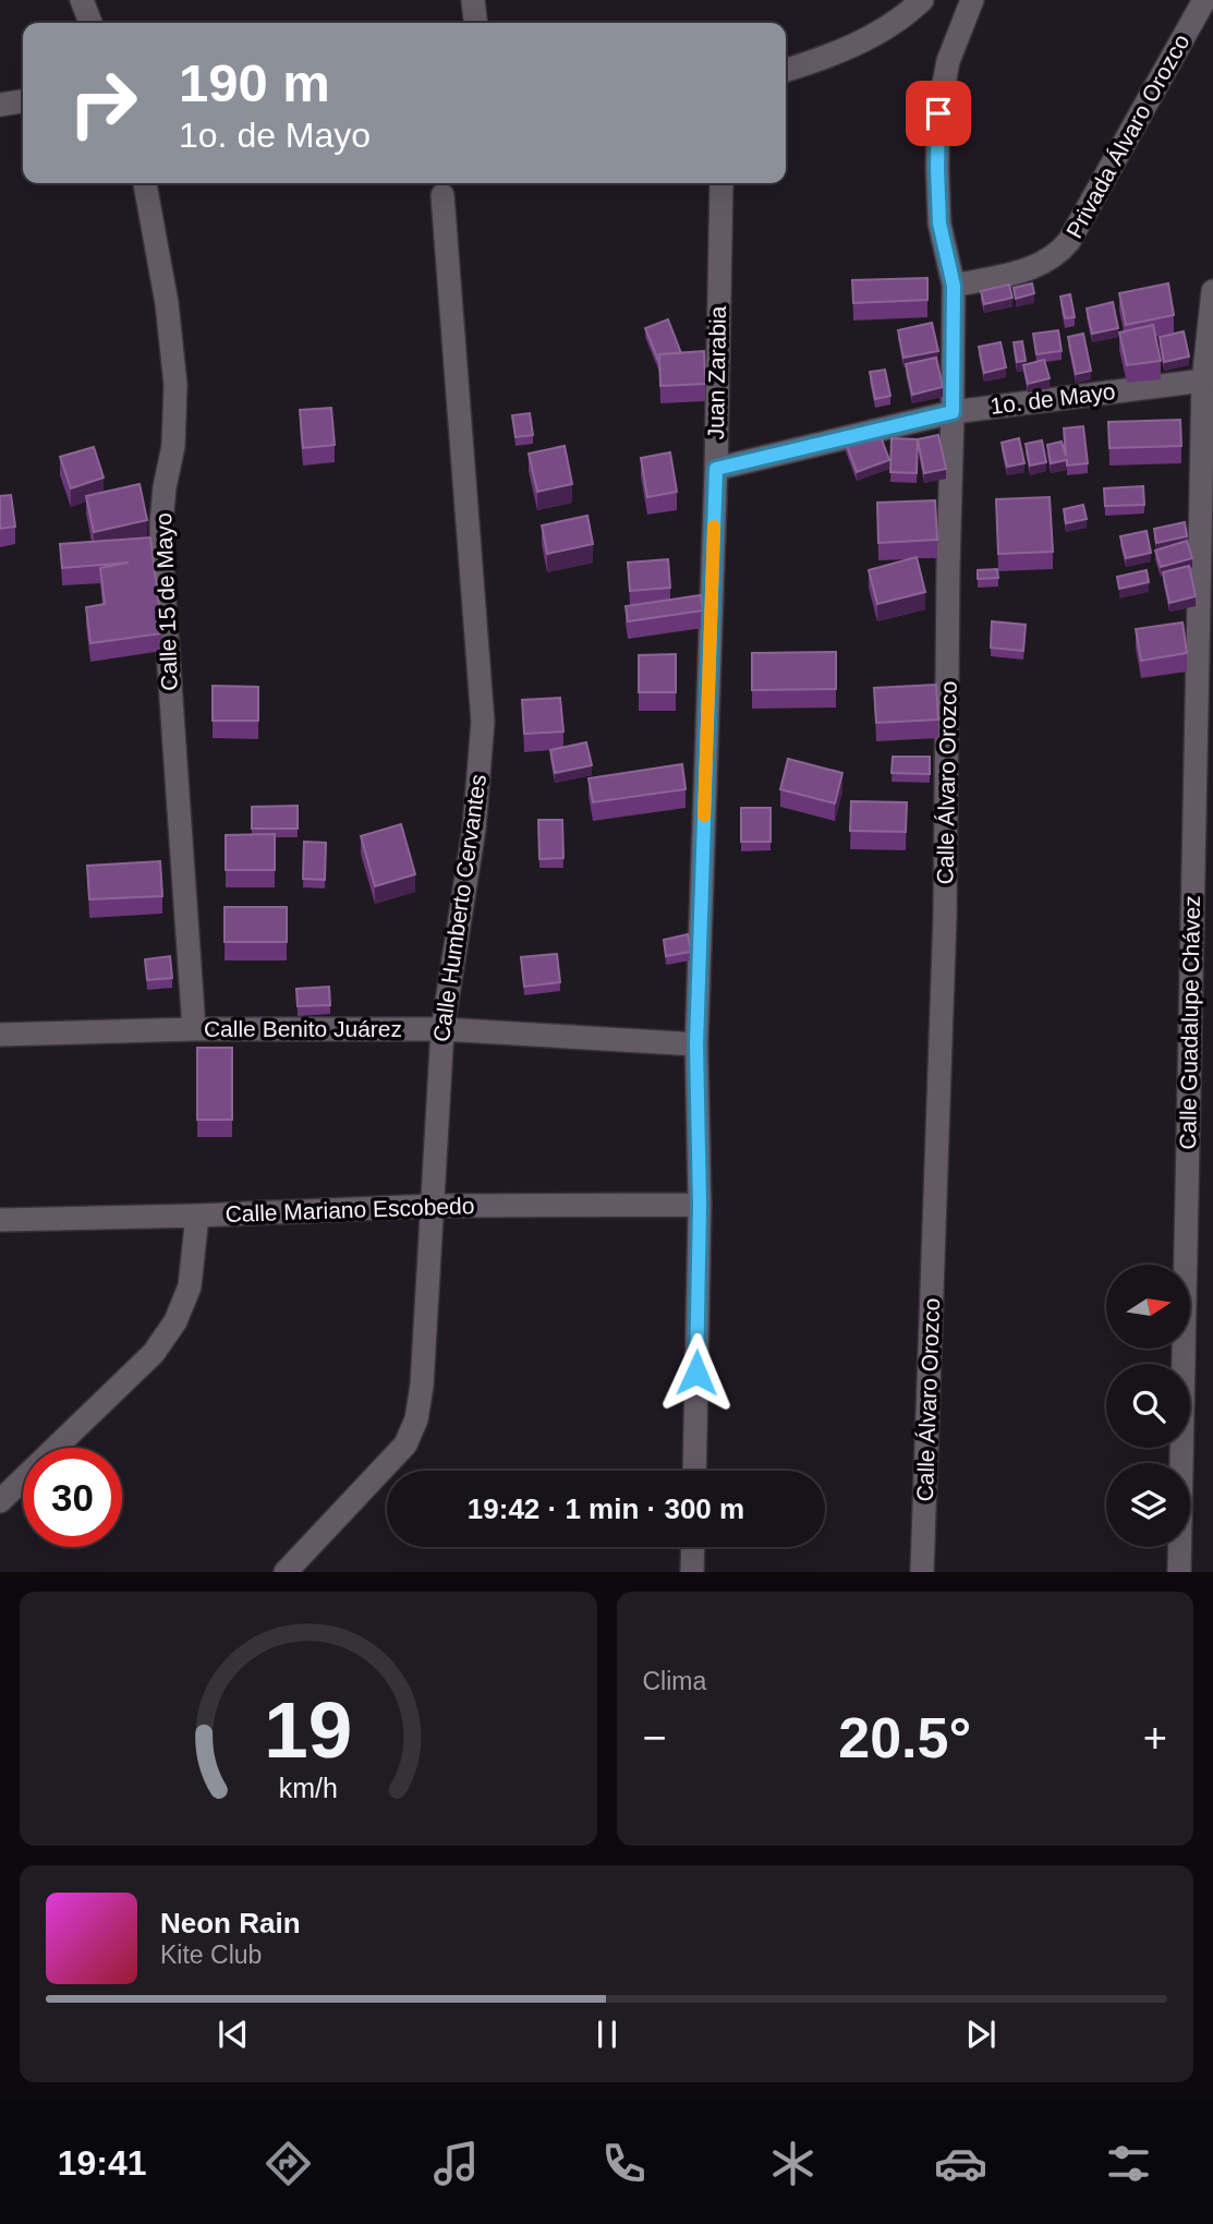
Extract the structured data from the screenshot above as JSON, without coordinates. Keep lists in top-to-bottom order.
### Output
{
  "streets": {
    "street": [
      "Privada Álvaro Orozco",
      "Juan Zarabia",
      "1o. de Mayo",
      "Calle 15 de Mayo",
      "Calle Álvaro Orozco",
      "Calle Humberto Cervantes",
      "Calle Guadalupe Chávez",
      "Calle Benito Juárez",
      "Calle Mariano Escobedo"
    ]
  },
  "crossings": [
    ["Privada Álvaro Orozco", "Calle Álvaro Orozco"],
    ["Juan Zarabia", "1o. de Mayo"],
    ["Juan Zarabia", "Calle Benito Juárez"],
    ["Juan Zarabia", "Calle Mariano Escobedo"],
    ["1o. de Mayo", "Calle Álvaro Orozco"],
    ["1o. de Mayo", "Calle Guadalupe Chávez"],
    ["Calle 15 de Mayo", "Calle Benito Juárez"],
    ["Calle Humberto Cervantes", "Calle Benito Juárez"],
    ["Calle Humberto Cervantes", "Calle Mariano Escobedo"]
  ],
  "north": "right",
  "page": {
    "turn": ["190 m", "1o. de Mayo"],
    "limit": "30",
    "trip": "19:42 · 1 min · 300 m",
    "tile": "Clima",
    "heat": ["−", "20.5°", "+"],
    "song": ["Neon Rain", "Kite Club"],
    "tabs": "19:41",
    "gauge": ["19", "km/h"]
  }
}
